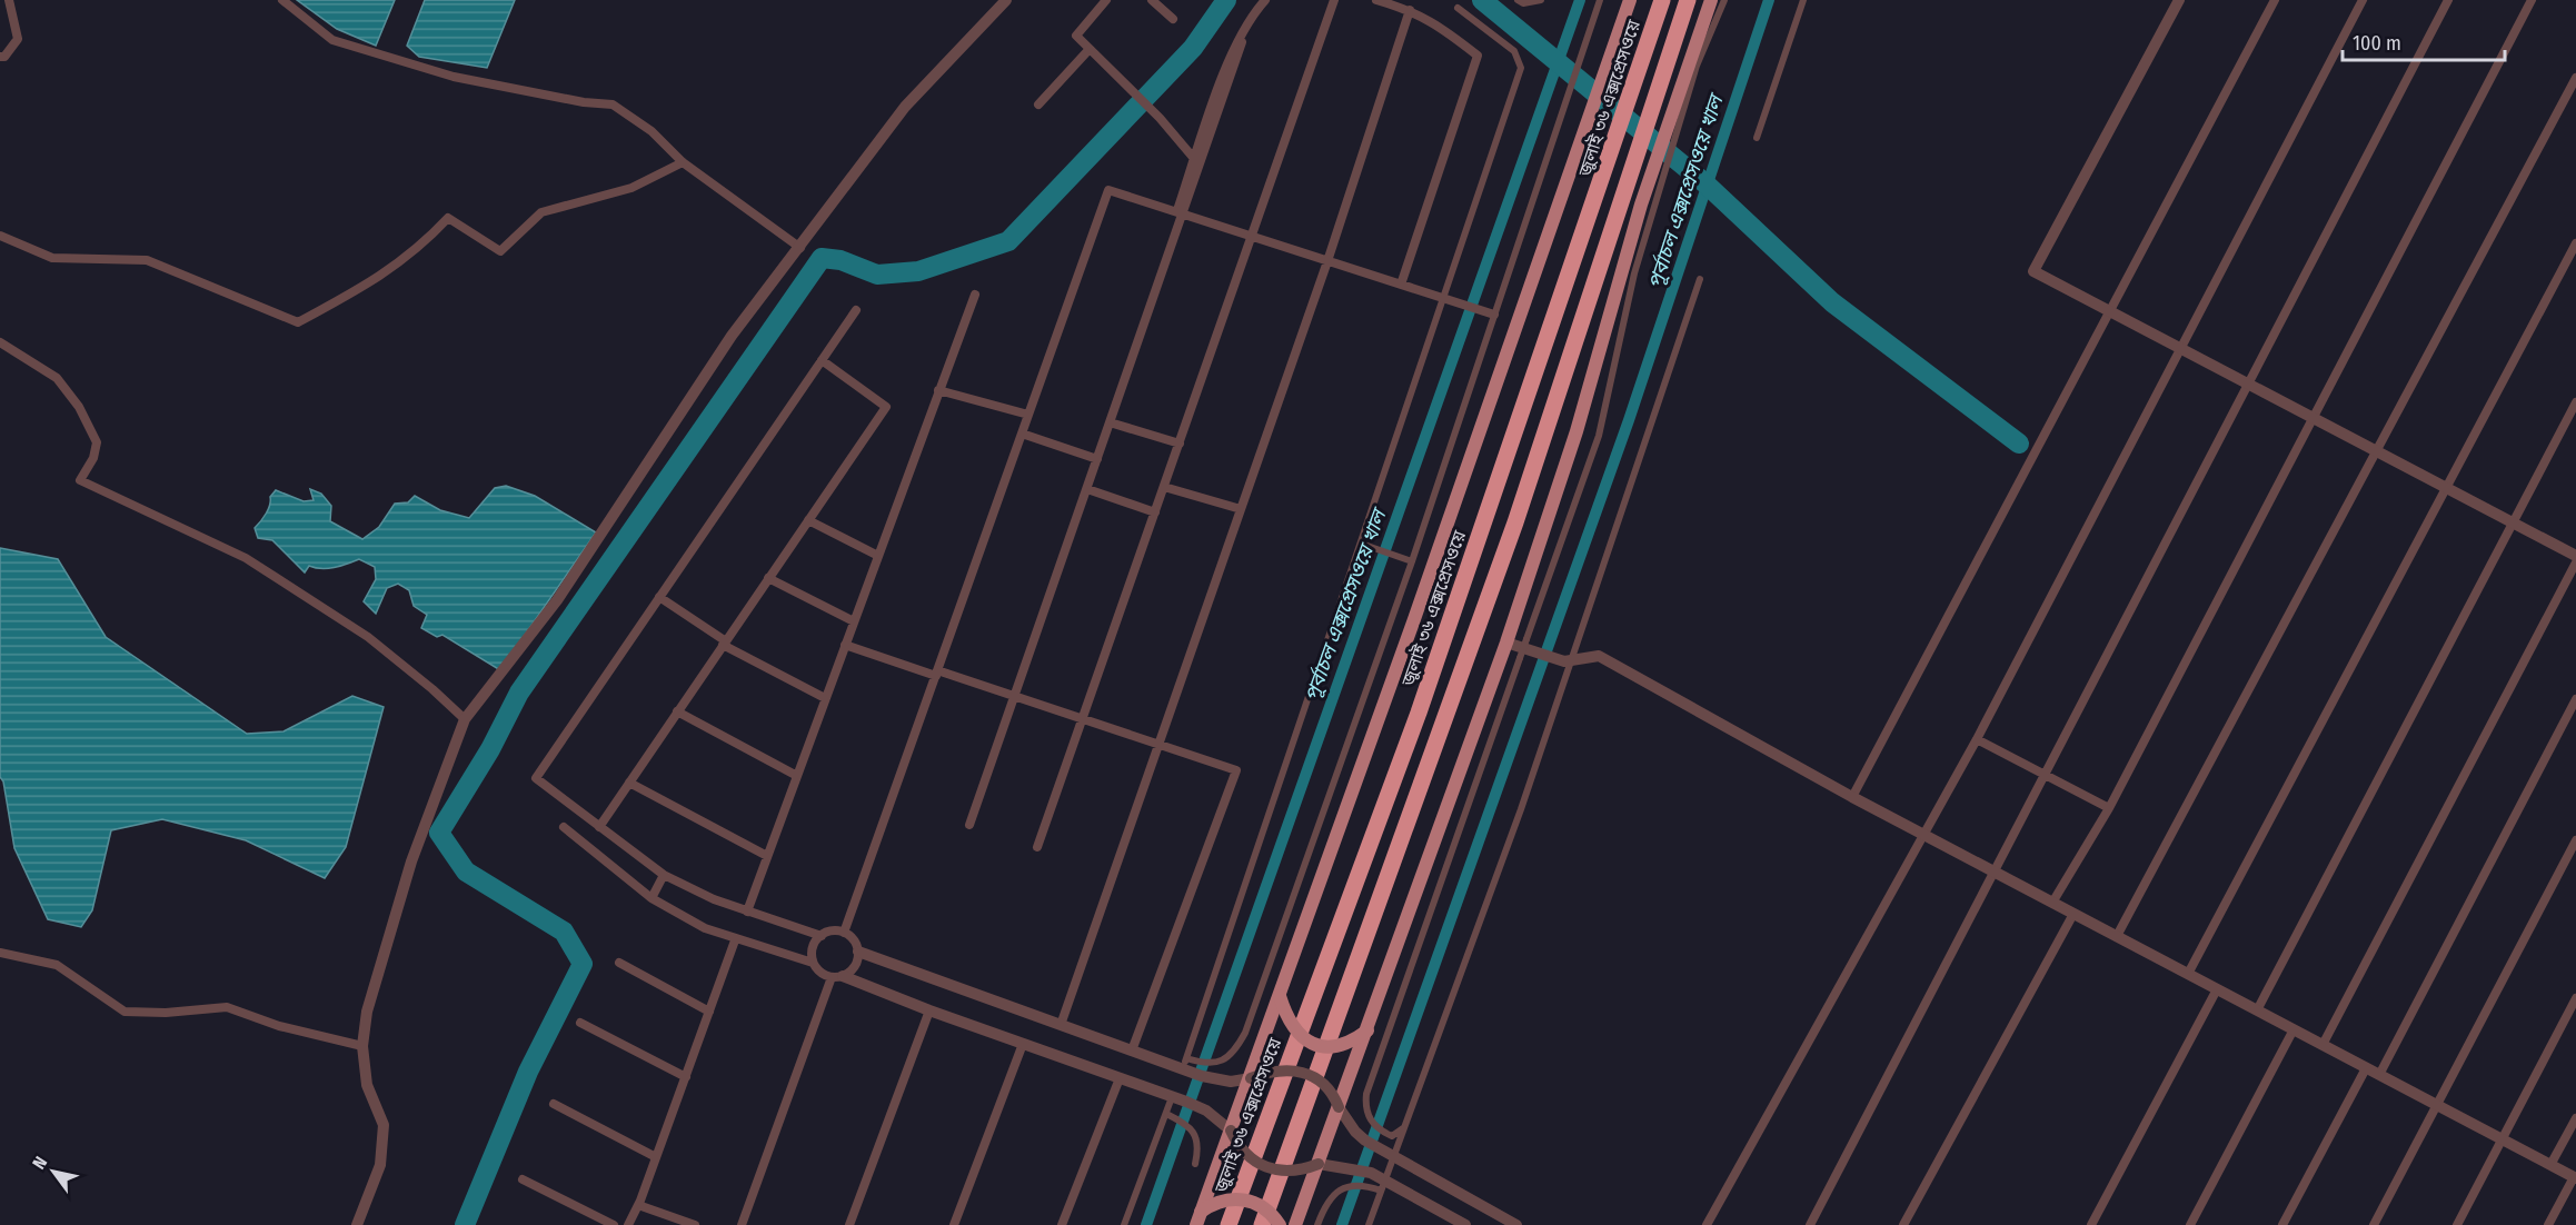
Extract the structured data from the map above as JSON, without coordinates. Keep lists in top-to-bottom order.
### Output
{
  "streets": {
    "highway": ["জুলাই ৩৬ এক্সপ্রেসওয়ে"]
  },
  "water": ["পূর্বাচল এক্সপ্রেসওয়ে খাল"],
  "scale_bar": "100 m",
  "north": "top left"
}
